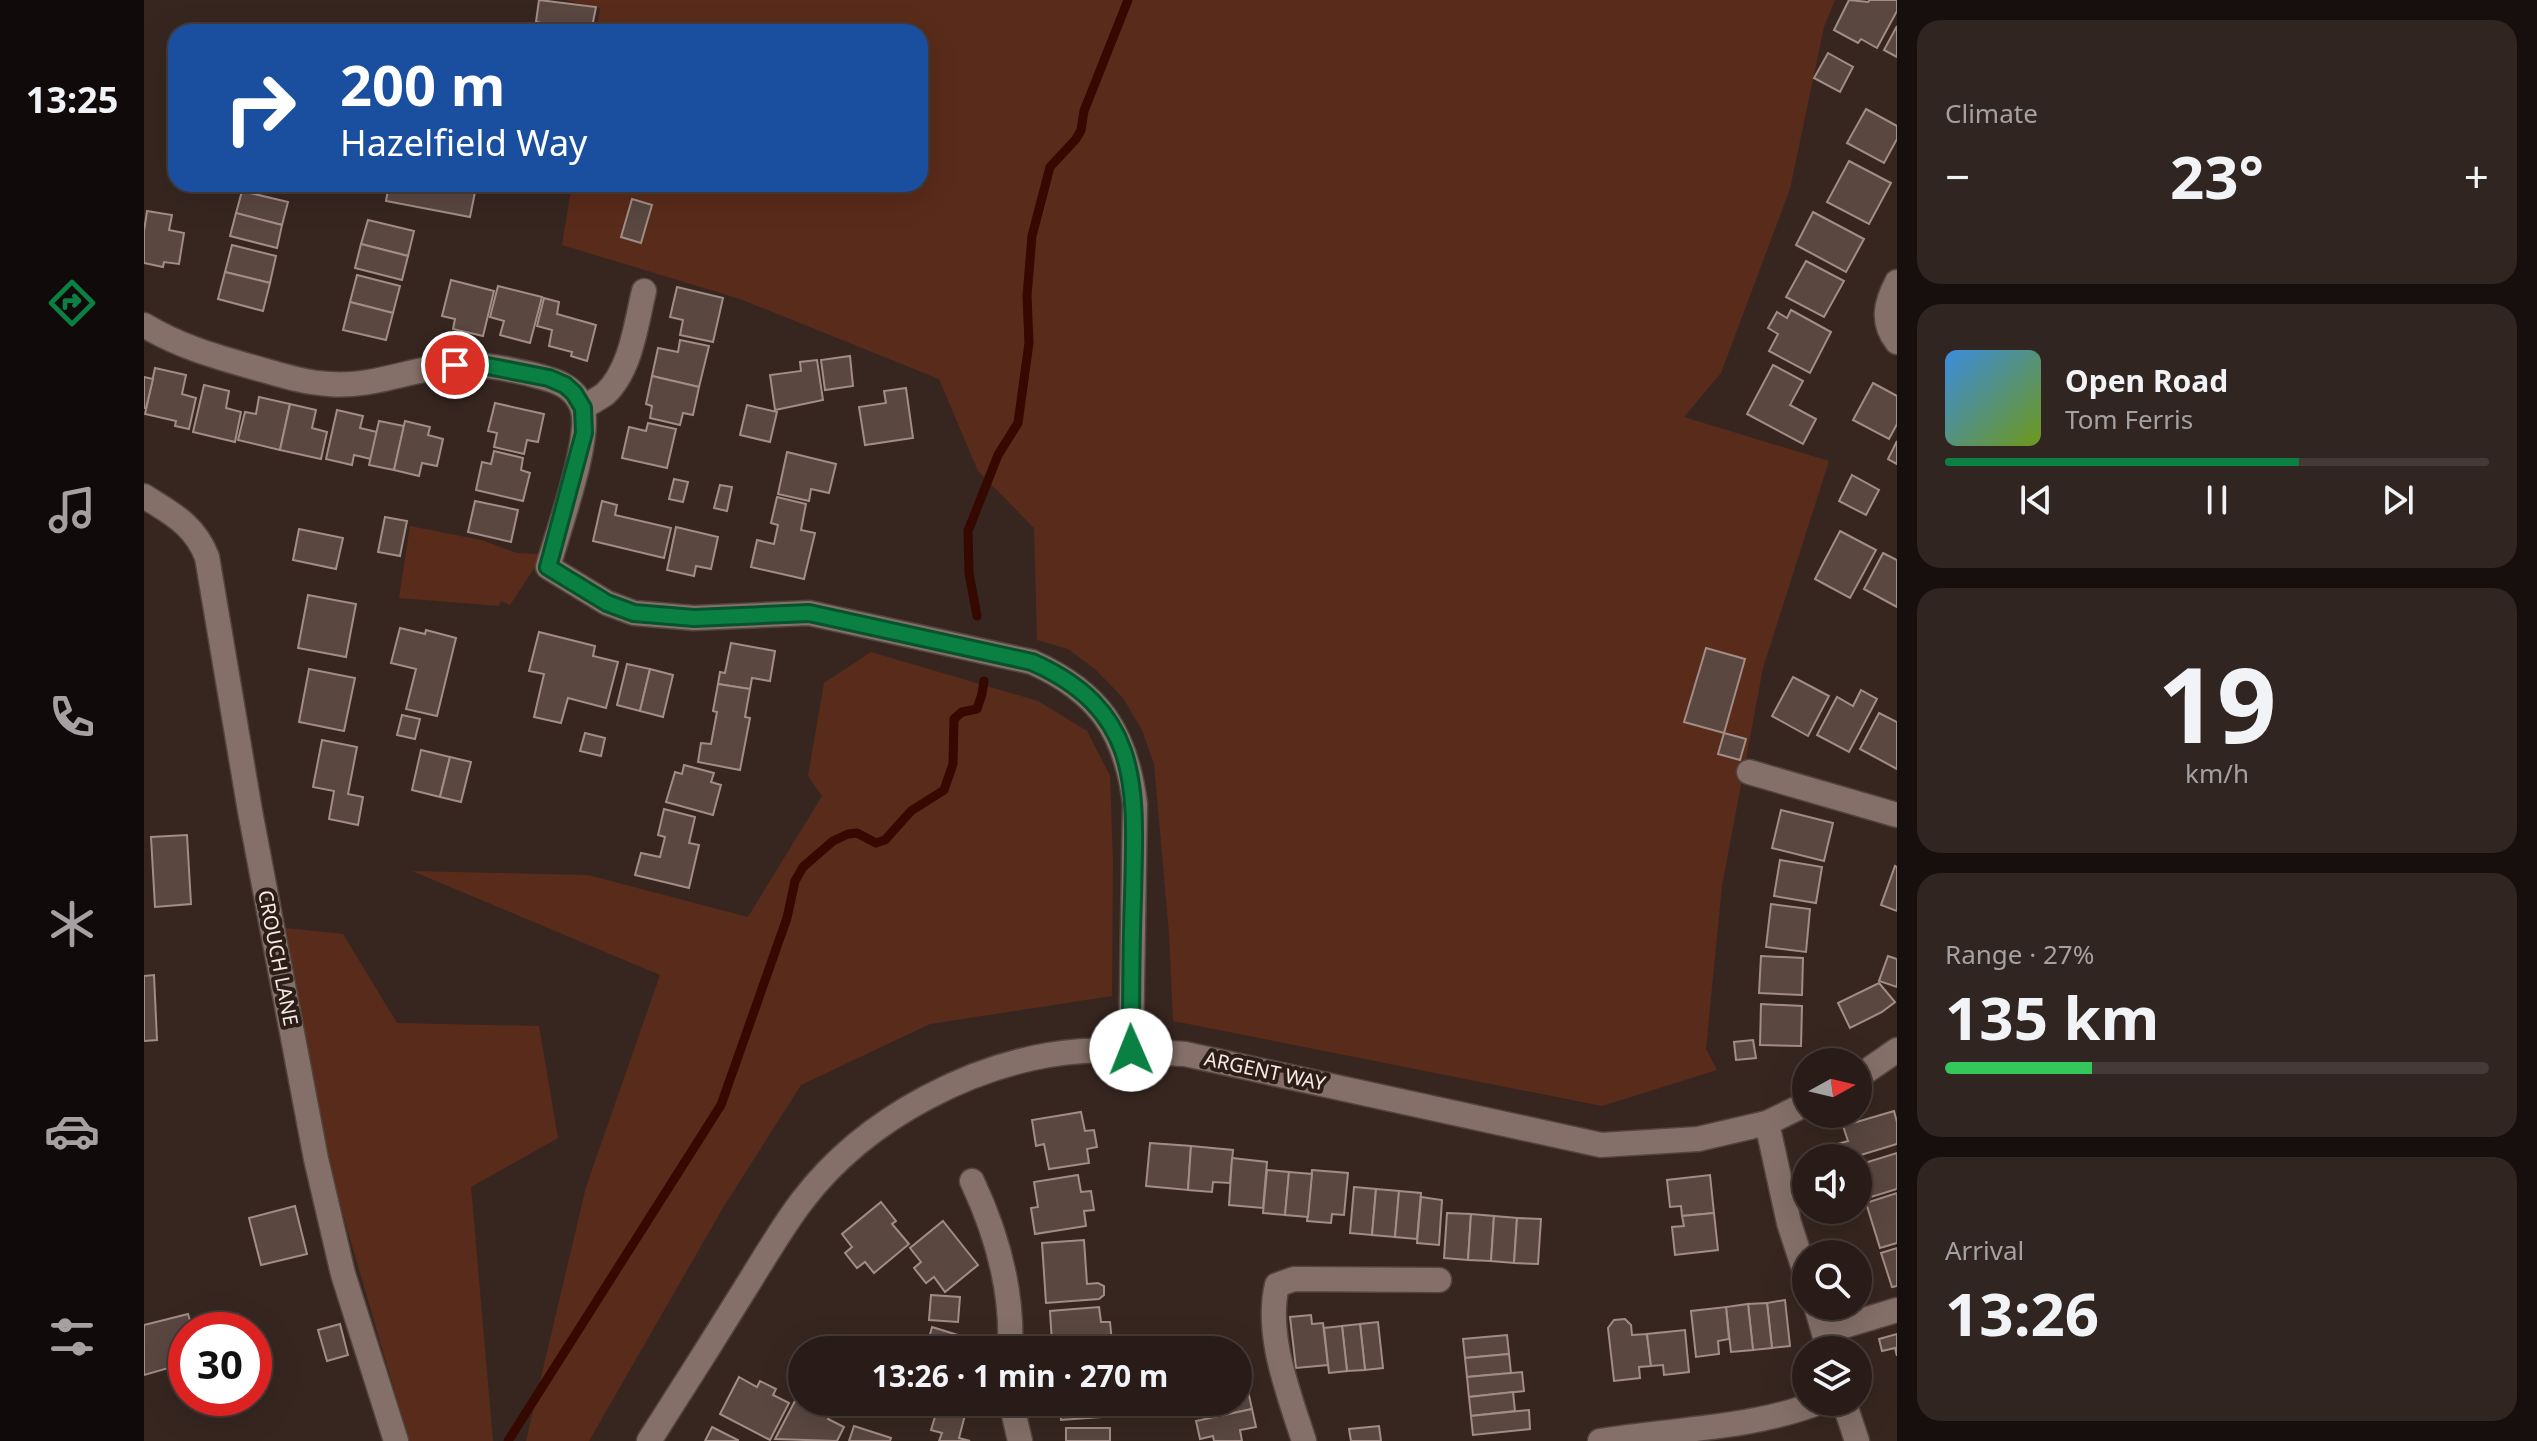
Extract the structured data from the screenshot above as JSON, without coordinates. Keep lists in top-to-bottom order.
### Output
{
  "streets": {
    "street": ["CROUCH LANE", "ARGENT WAY"]
  },
  "north": "right",
  "page": {
    "tabs": "13:25",
    "tile": [
      "Climate",
      ["19", "km/h"],
      ["Range · 27%", "135 km"],
      ["Arrival", "13:26"]
    ],
    "turn": ["200 m", "Hazelfield Way"],
    "heat": ["−", "23°", "+"],
    "song": ["Open Road", "Tom Ferris"],
    "limit": "30",
    "trip": "13:26 · 1 min · 270 m"
  }
}
